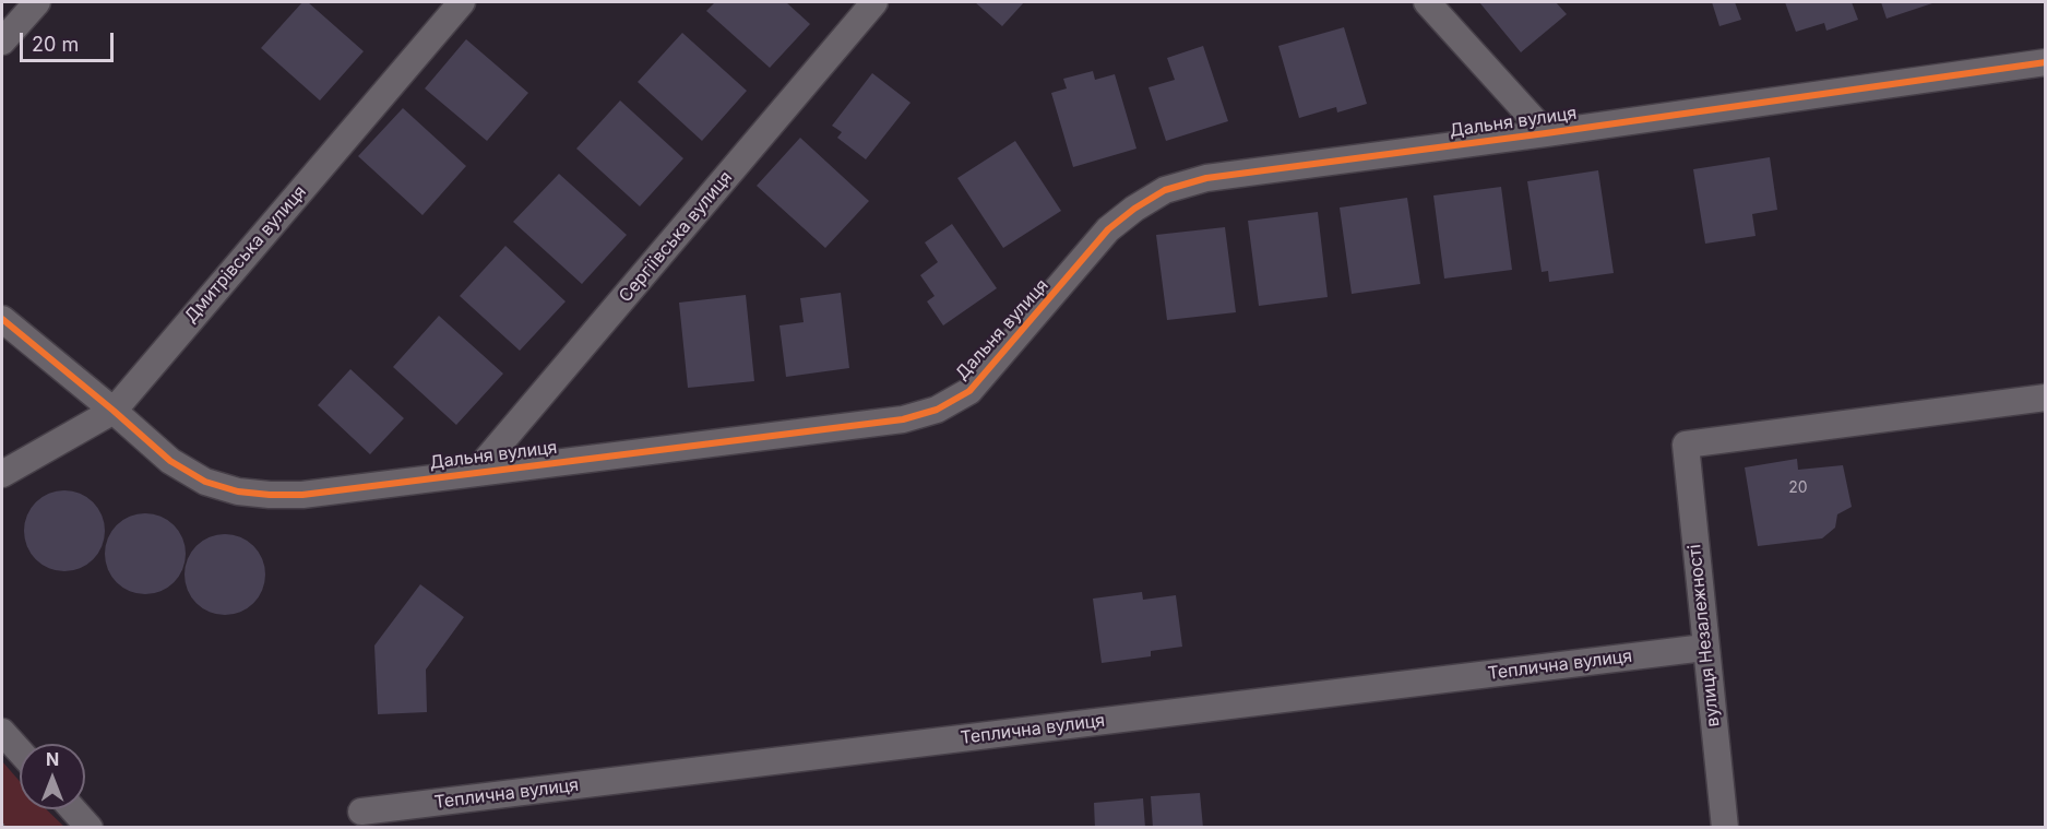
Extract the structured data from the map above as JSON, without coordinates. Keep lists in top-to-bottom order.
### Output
{
  "streets": {
    "street": [
      "Дальня вулиця",
      "Сергіївська вулиця",
      "Дмитрівська вулиця",
      "вулиця Незалежності",
      "Теплична вулиця"
    ]
  },
  "crossings": [
    ["Дальня вулиця", "Сергіївська вулиця"],
    ["Дальня вулиця", "Дмитрівська вулиця"],
    ["вулиця Незалежності", "Теплична вулиця"]
  ],
  "house_numbers": ["20"],
  "scale_bar": "20 m",
  "north": "top"
}
